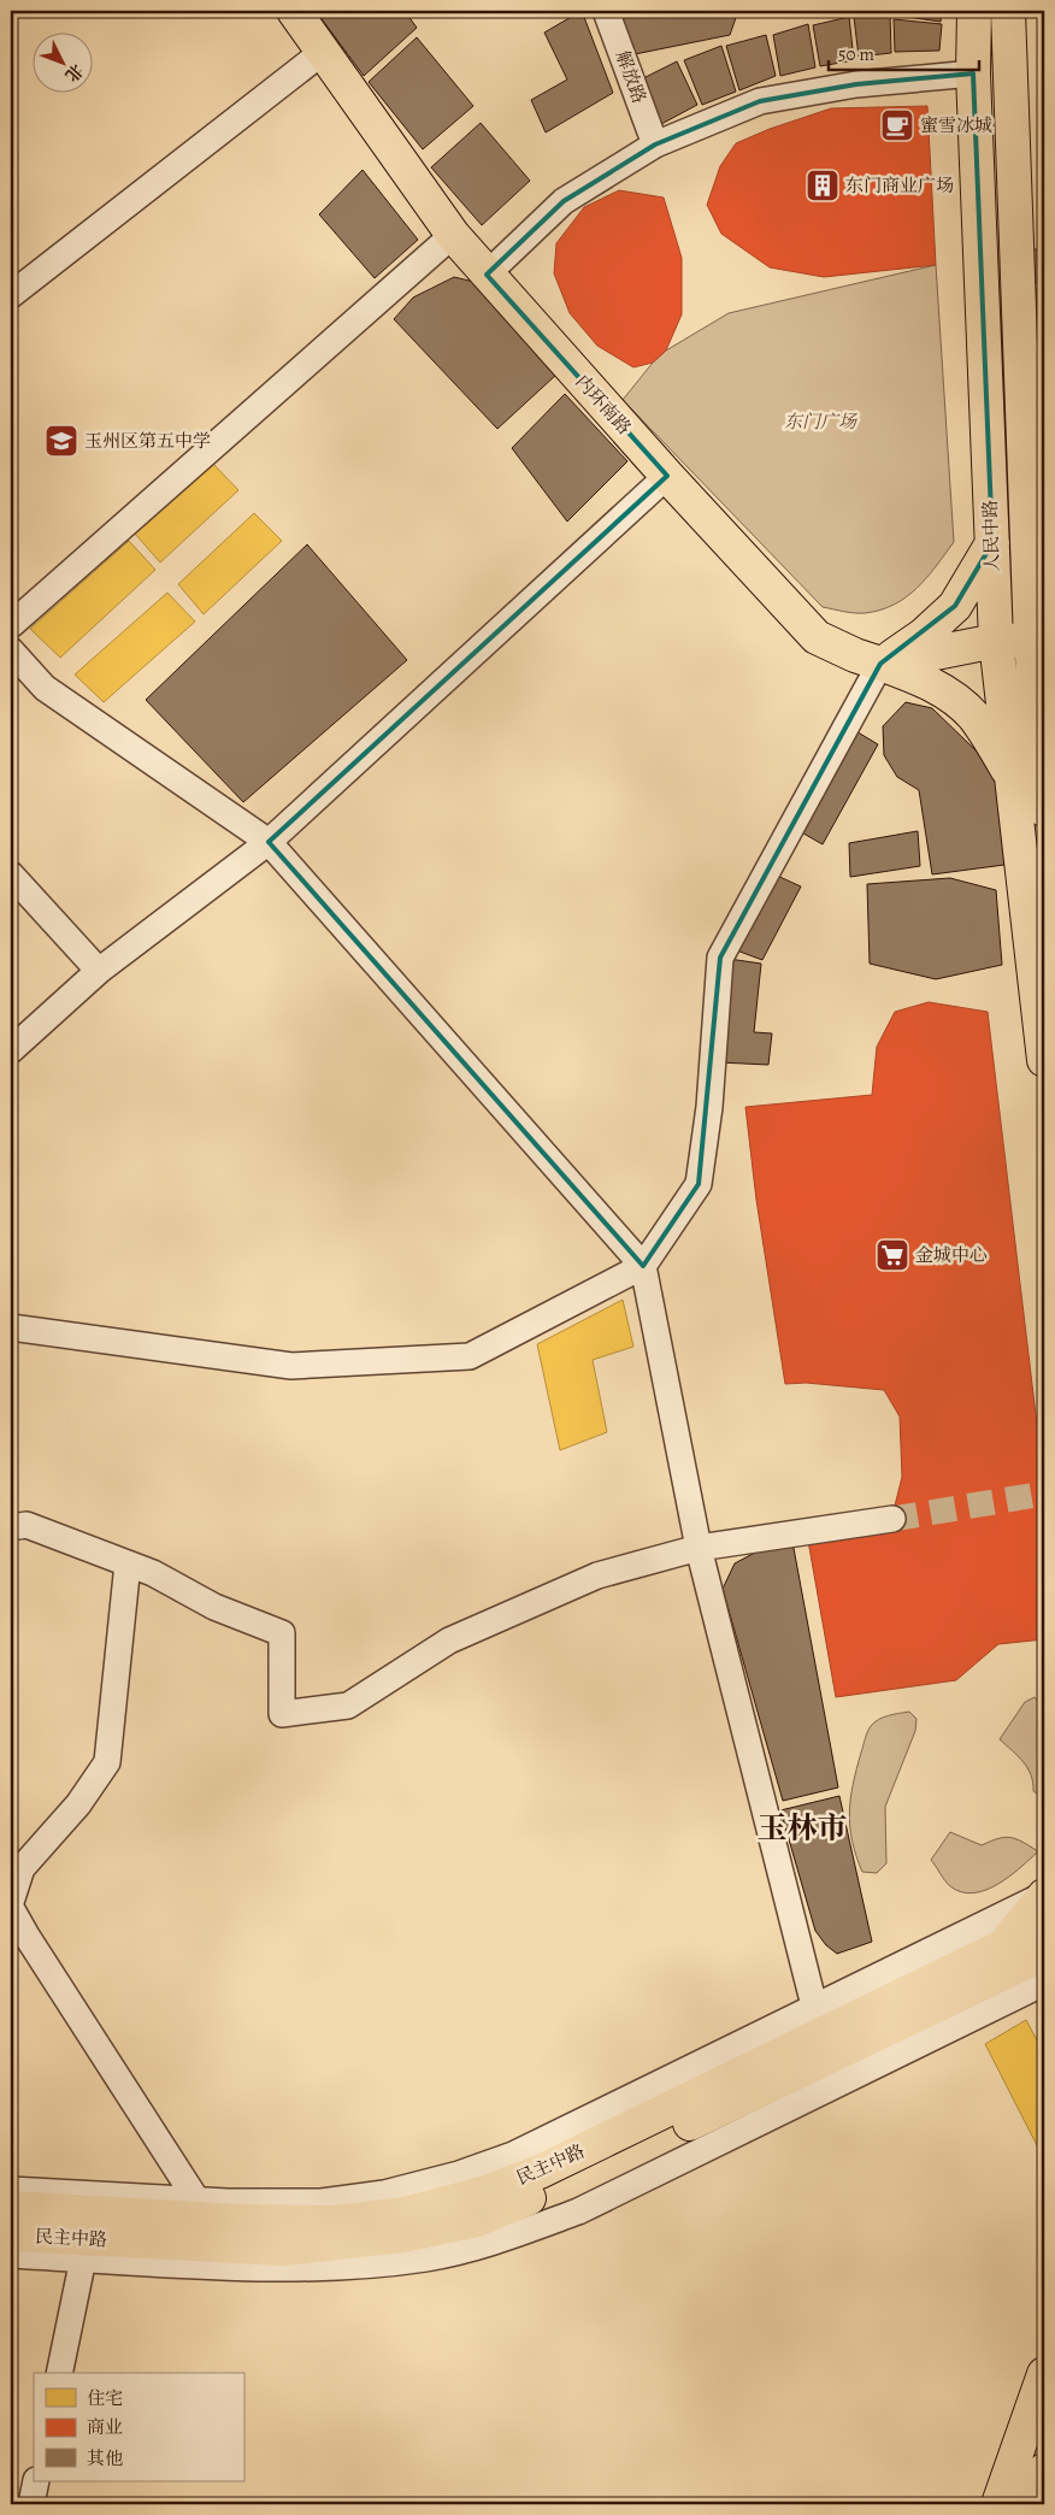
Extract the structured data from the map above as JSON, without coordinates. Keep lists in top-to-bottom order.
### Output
{
  "streets": {
    "main road": ["内环南路", "人民中路", "民主中路"],
    "street": ["解放路"]
  },
  "crossings": [
    ["内环南路", "人民中路"]
  ],
  "districts": ["玉林市"],
  "parks": ["东门广场"],
  "places": {
    "cafe": ["蜜雪冰城"],
    "building": ["东门商业广场"],
    "school or university": ["玉州区第五中学"],
    "supermarket": ["金城中心"]
  },
  "legend": ["住宅", "商业", "其他"],
  "scale_bar": "50 m",
  "north": "bottom right"
}
